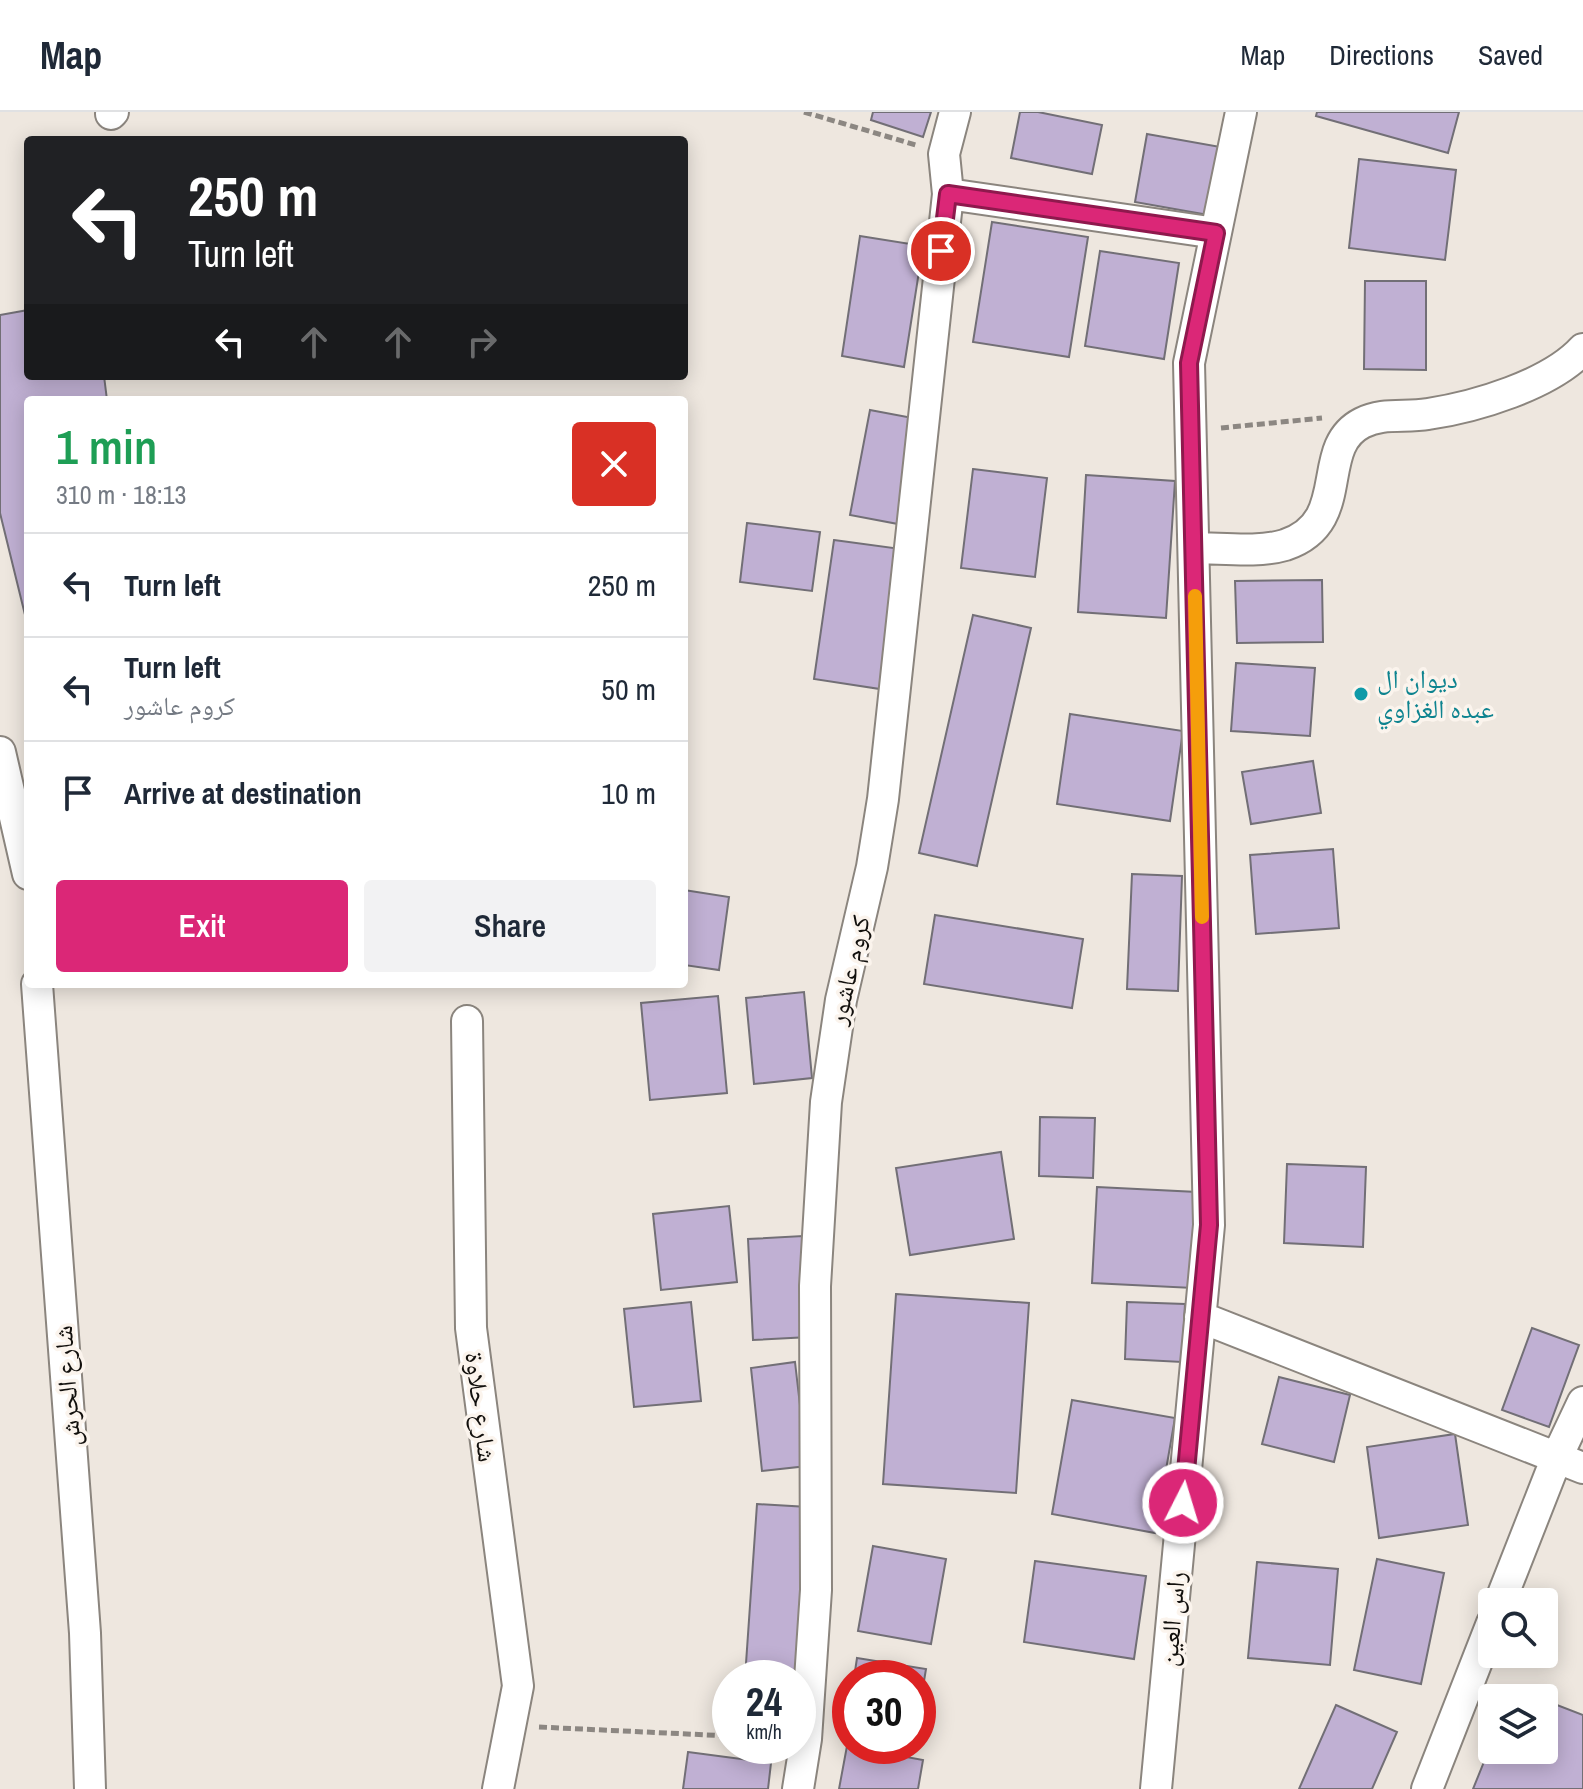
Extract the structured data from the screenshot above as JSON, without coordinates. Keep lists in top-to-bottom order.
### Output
{
  "streets": {
    "street": [
      "كروم عاشور",
      "شارع الحرش",
      "شارع حلاوة",
      "راس العين"
    ]
  },
  "places": ["ديوان ال عبده الغزاوي"],
  "page": {
    "header": "Map",
    "nav": ["Map", "Directions", "Saved"],
    "turn": ["250 m", "Turn left"],
    "heading": ["1 min", "310 m · 18:13"],
    "list": [
      {
        "name": "Turn left",
        "value": "250 m"
      },
      {
        "name": "Turn left",
        "note": "كروم عاشور",
        "value": "50 m"
      },
      {
        "name": "Arrive at destination",
        "value": "10 m"
      }
    ],
    "buttons": ["Exit", "Share"],
    "speed": "24 km/h",
    "limit": "30"
  }
}
